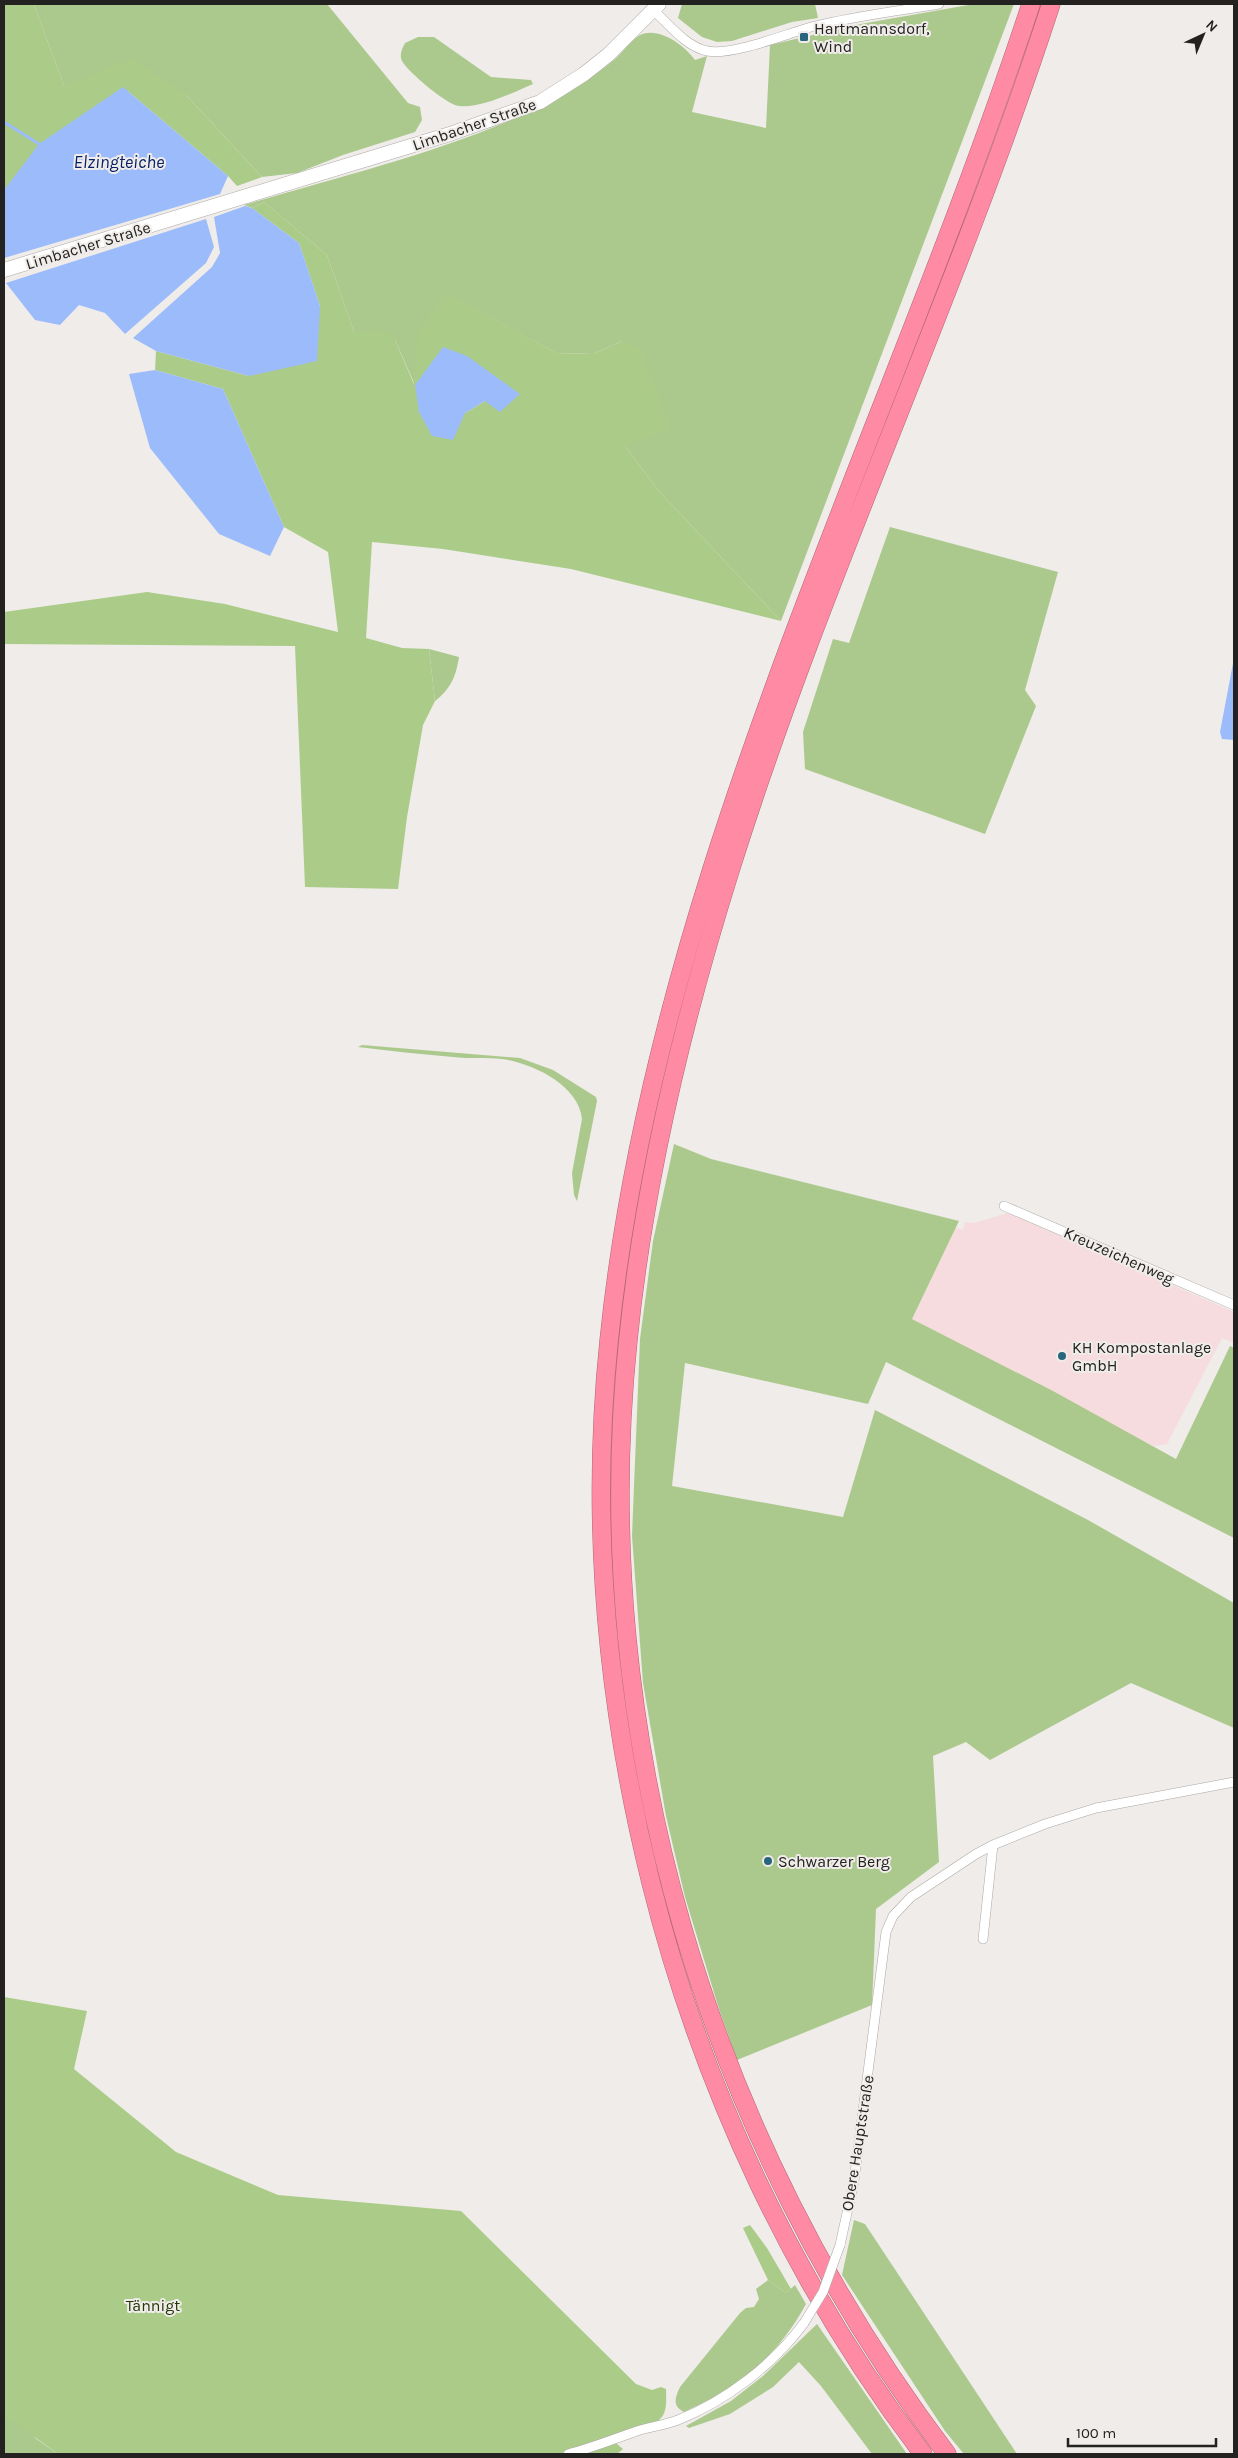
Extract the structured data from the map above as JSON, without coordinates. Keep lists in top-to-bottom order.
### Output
{
  "streets": {
    "main road": ["Limbacher Straße"],
    "street": ["Kreuzeichenweg", "Obere Hauptstraße"]
  },
  "water": ["Elzingteiche"],
  "parks": ["Tännigt"],
  "places": {
    "transit": ["Hartmannsdorf, Wind"],
    "other": ["KH Kompostanlage GmbH", "Schwarzer Berg"]
  },
  "scale_bar": "100 m",
  "north": "top right"
}
